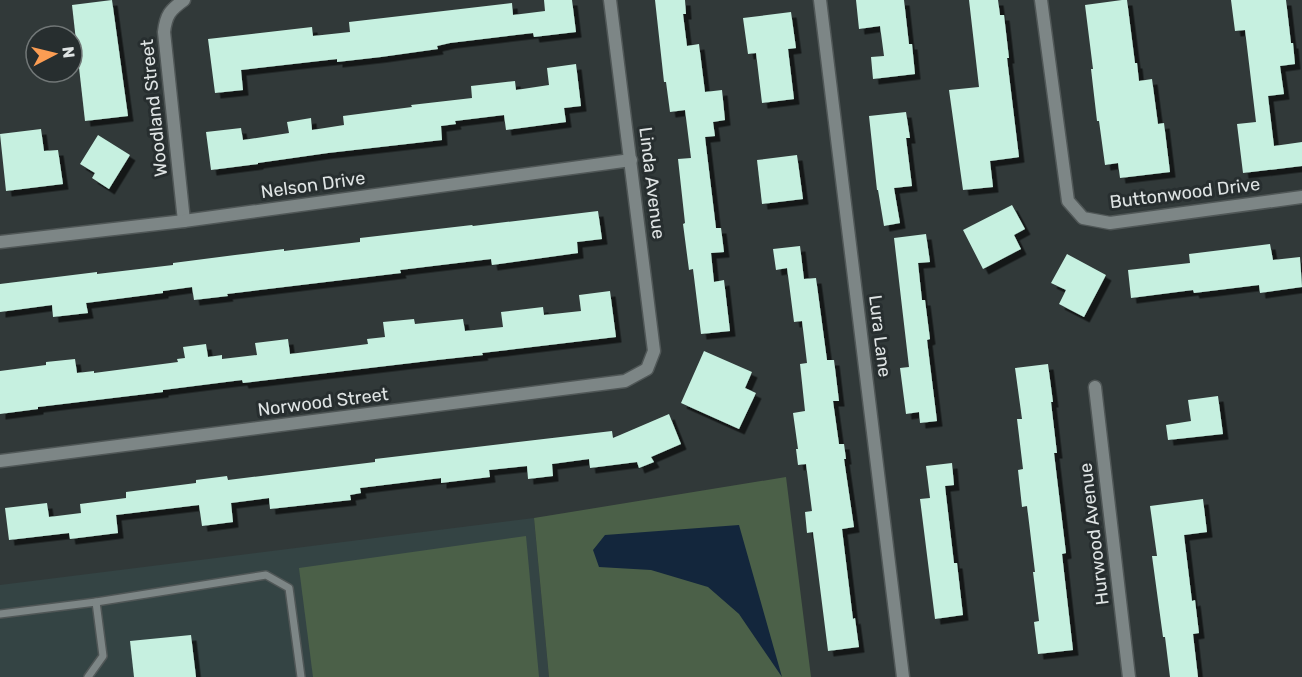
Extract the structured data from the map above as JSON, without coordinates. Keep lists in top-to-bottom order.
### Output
{
  "streets": {
    "street": [
      "Woodland Street",
      "Linda Avenue",
      "Nelson Drive",
      "Buttonwood Drive",
      "Lura Lane",
      "Norwood Street",
      "Hurwood Avenue"
    ]
  },
  "crossings": [
    ["Woodland Street", "Nelson Drive"],
    ["Linda Avenue", "Nelson Drive"],
    ["Linda Avenue", "Norwood Street"]
  ],
  "north": "right"
}
